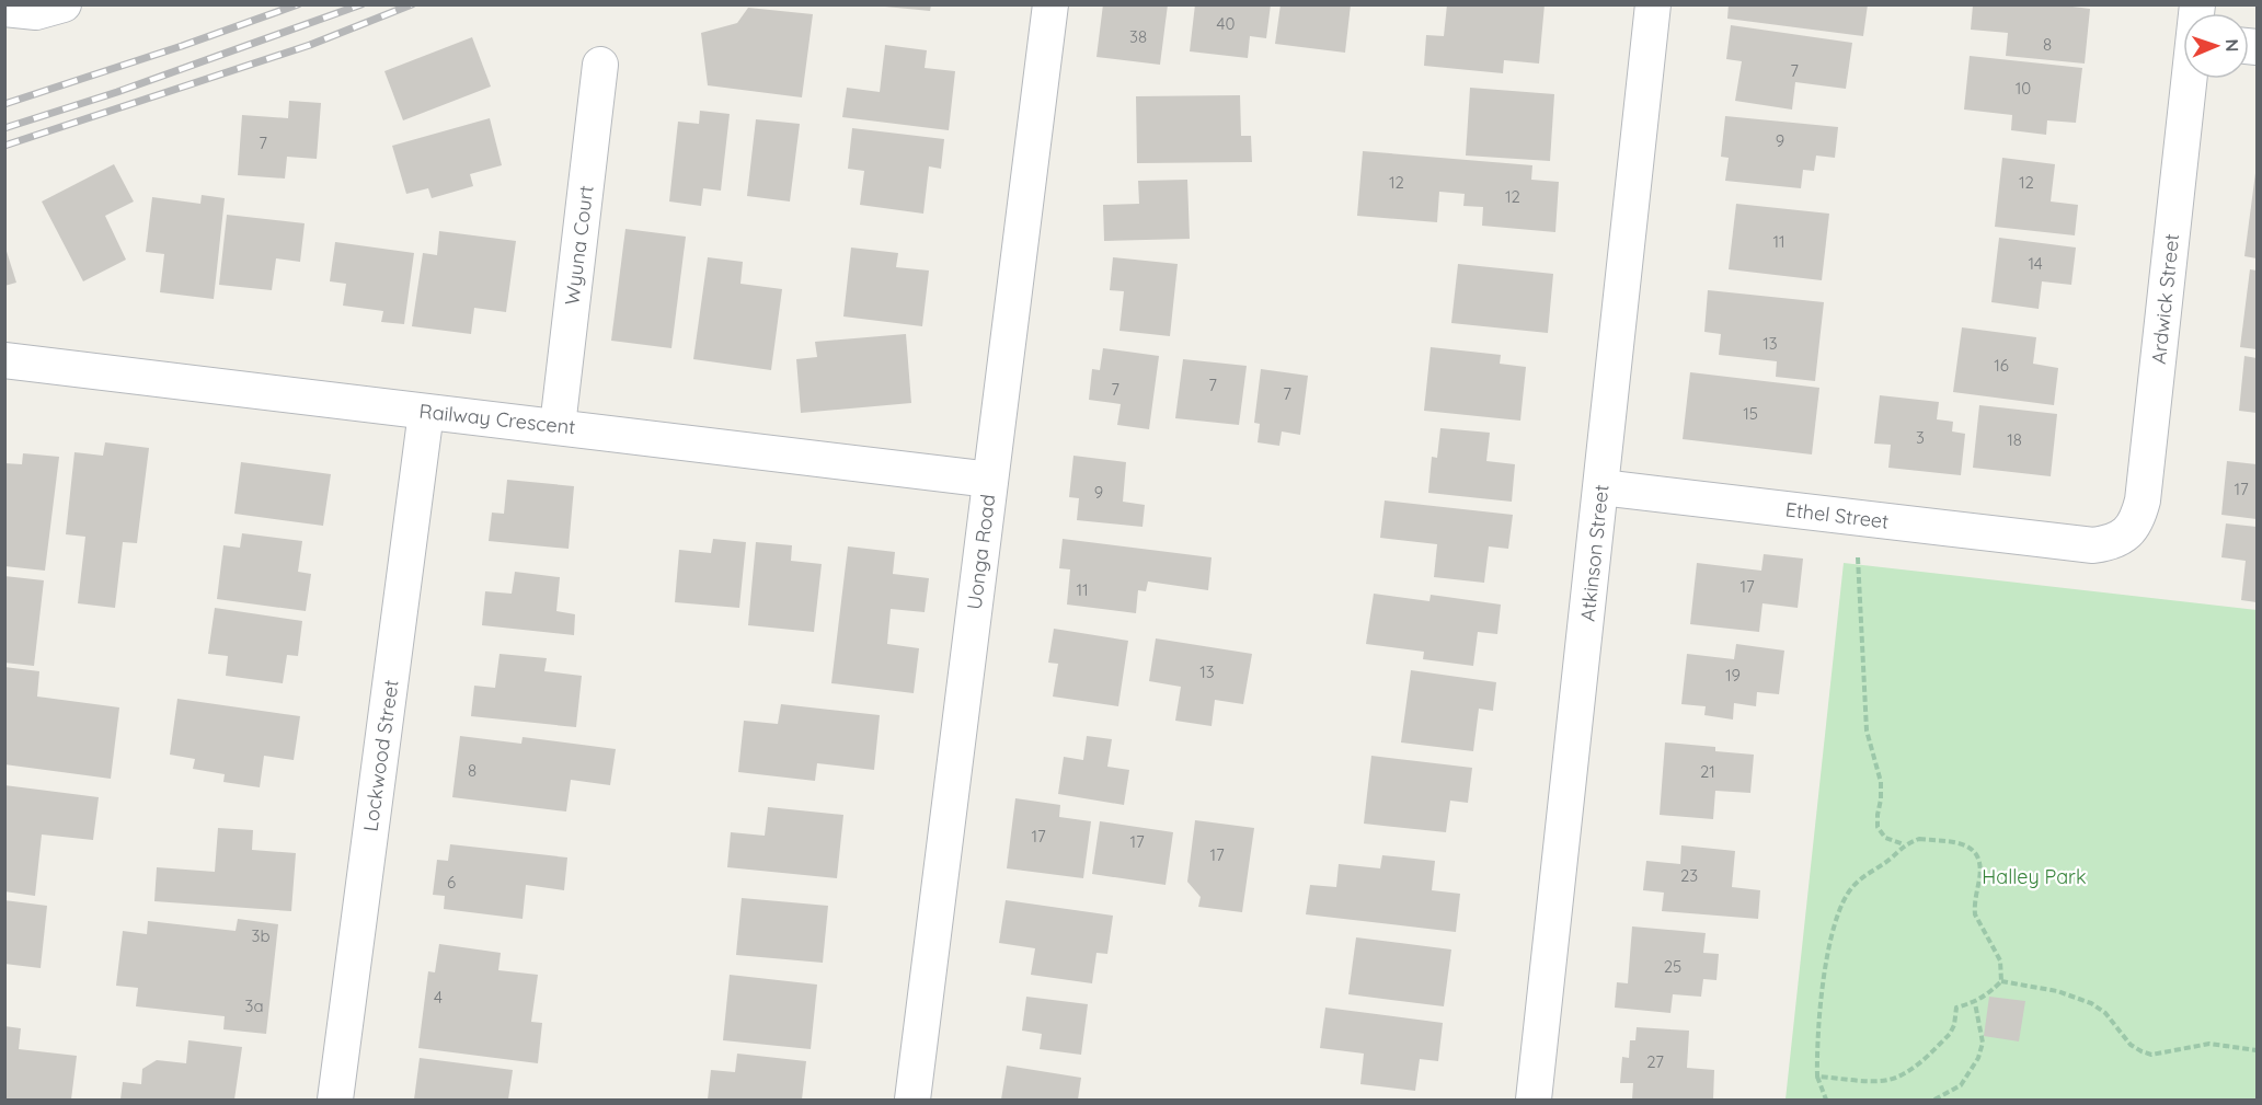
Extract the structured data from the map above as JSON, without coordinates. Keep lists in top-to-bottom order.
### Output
{
  "streets": {
    "street": [
      "Wyuna Court",
      "Ardwick Street",
      "Railway Crescent",
      "Ethel Street",
      "Uonga Road",
      "Atkinson Street",
      "Lockwood Street"
    ]
  },
  "crossings": [
    ["Wyuna Court", "Railway Crescent"],
    ["Ardwick Street", "Ethel Street"],
    ["Railway Crescent", "Uonga Road"],
    ["Railway Crescent", "Lockwood Street"],
    ["Ethel Street", "Atkinson Street"]
  ],
  "parks": ["Halley Park"],
  "house_numbers": [
    "40",
    "38",
    "8",
    "7",
    "10",
    "9",
    "7",
    "12",
    "12",
    "12",
    "11",
    "14",
    "13",
    "16",
    "7",
    "7",
    "7",
    "15",
    "3",
    "18",
    "17",
    "9",
    "17",
    "11",
    "13",
    "19",
    "8",
    "21",
    "17",
    "17",
    "17",
    "23",
    "6",
    "3b",
    "25",
    "4",
    "3a",
    "27"
  ],
  "north": "right"
}
